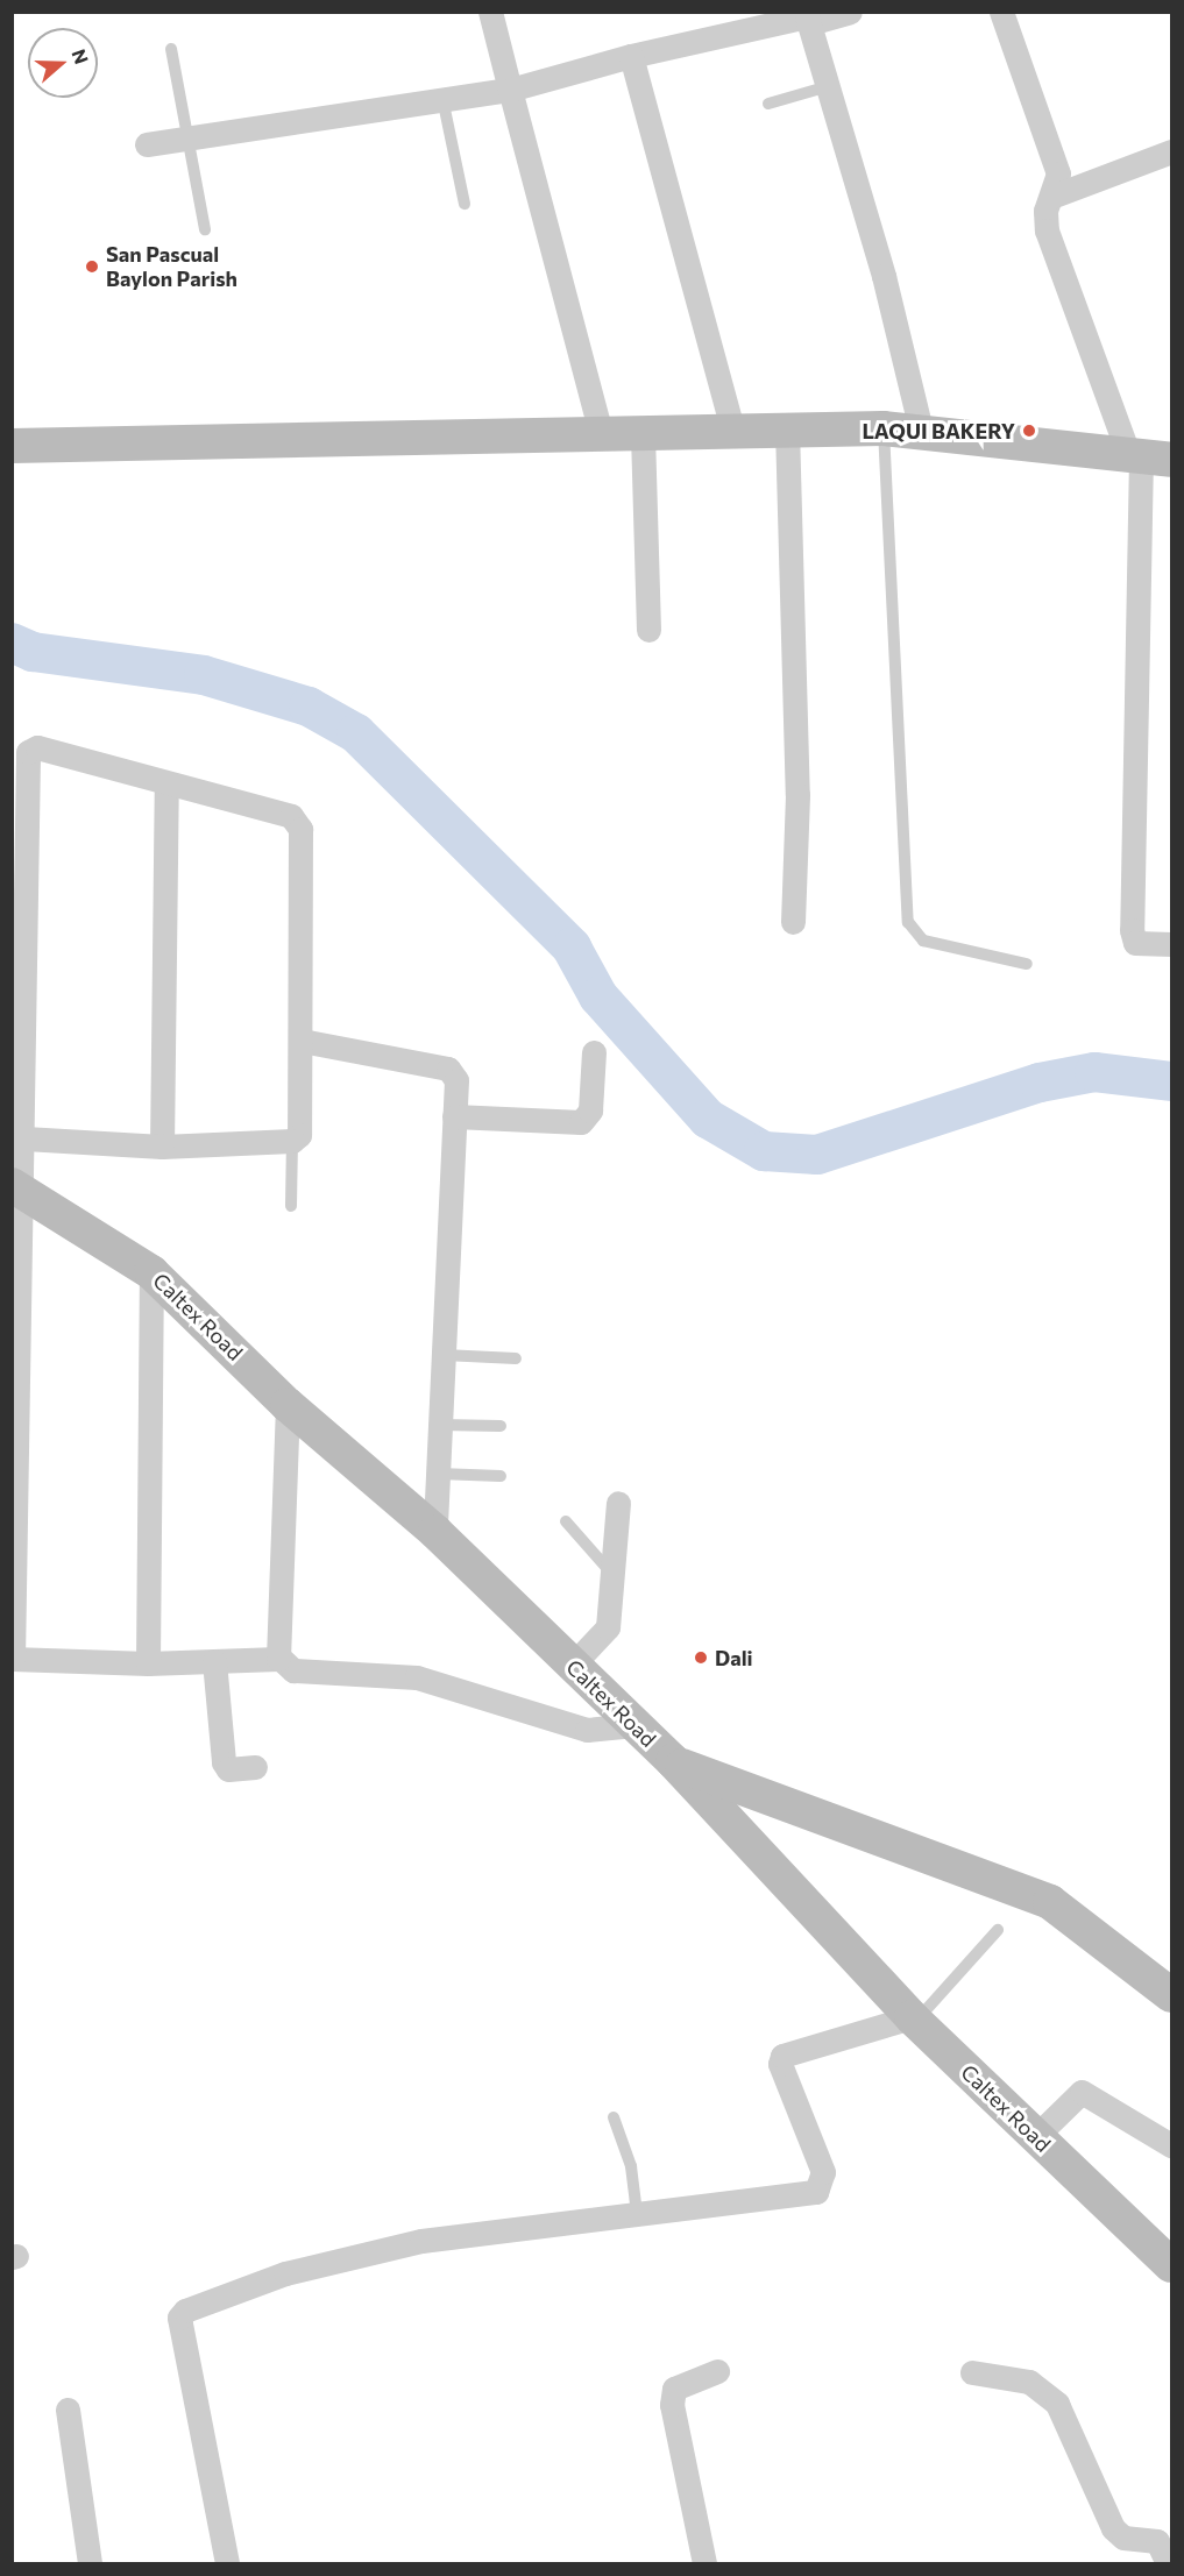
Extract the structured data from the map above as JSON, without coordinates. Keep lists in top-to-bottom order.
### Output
{
  "streets": {
    "street": ["Caltex Road"]
  },
  "places": ["San Pascual Baylon Parish", "LAQUI BAKERY", "Dali"],
  "north": "right"
}
